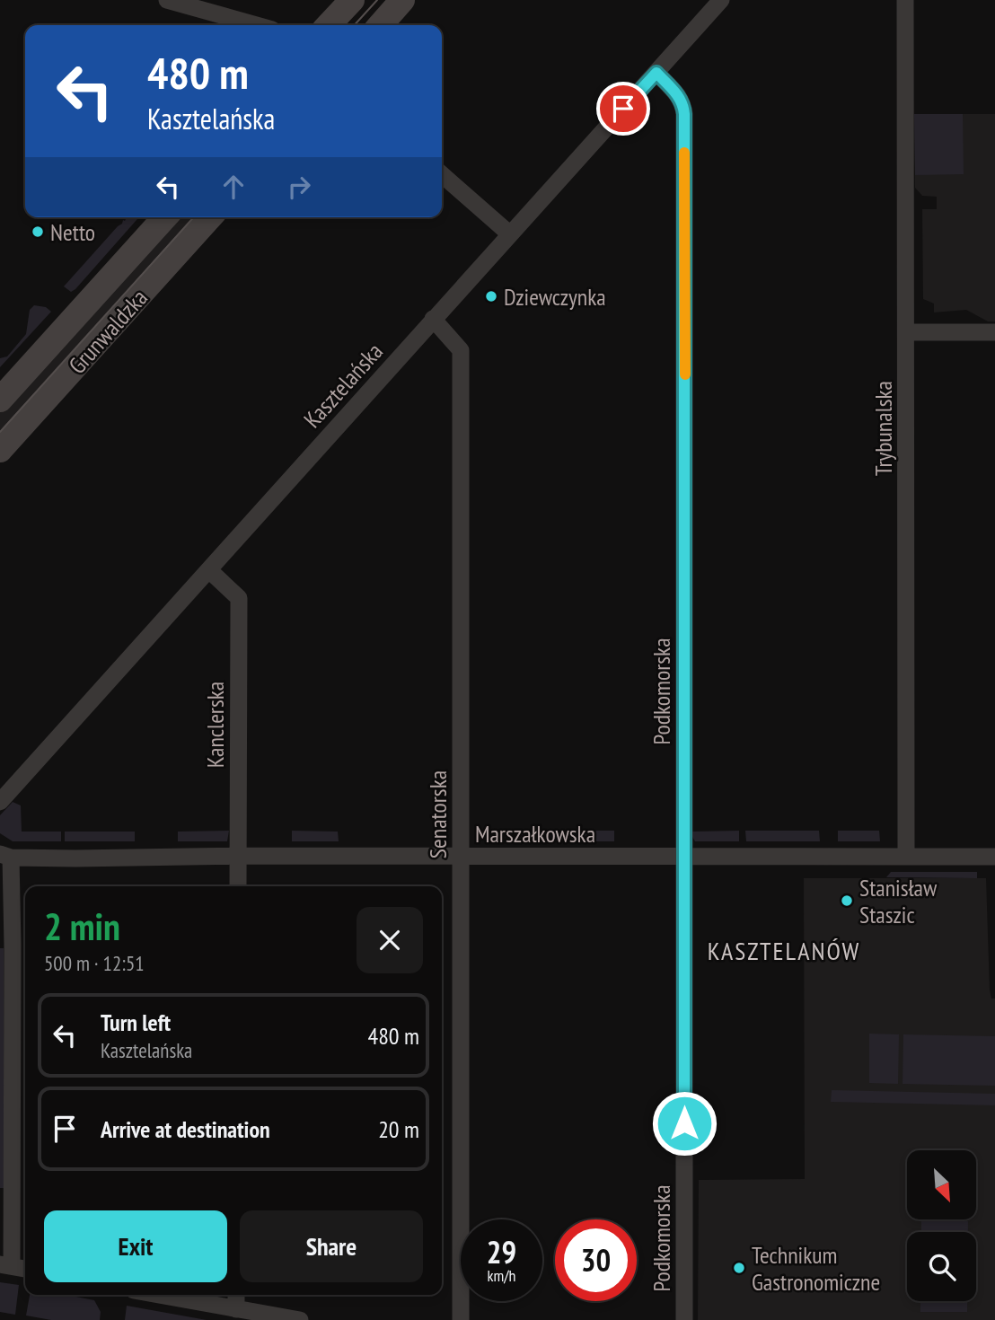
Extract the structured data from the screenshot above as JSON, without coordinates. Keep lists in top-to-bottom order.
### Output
{
  "streets": {
    "street": [
      "Grunwaldzka",
      "Kasztelańska",
      "Trybunalska",
      "Podkomorska",
      "Kanclerska",
      "Senatorska",
      "Marszałkowska"
    ]
  },
  "crossings": [
    ["Kasztelańska", "Podkomorska"],
    ["Kasztelańska", "Kanclerska"],
    ["Kasztelańska", "Senatorska"],
    ["Trybunalska", "Marszałkowska"],
    ["Podkomorska", "Marszałkowska"],
    ["Kanclerska", "Marszałkowska"],
    ["Senatorska", "Marszałkowska"]
  ],
  "districts": ["KASZTELANÓW"],
  "places": [
    "Netto",
    "Dziewczynka",
    "Stanisław Staszic",
    "Technikum Gastronomiczne"
  ],
  "north": "bottom right",
  "page": {
    "turn": ["480 m", "Kasztelańska"],
    "heading": ["2 min", "500 m · 12:51"],
    "list": [
      {
        "name": "Turn left",
        "note": "Kasztelańska",
        "value": "480 m"
      },
      {
        "name": "Arrive at destination",
        "value": "20 m"
      }
    ],
    "buttons": ["Exit", "Share"],
    "speed": "29 km/h",
    "limit": "30"
  }
}
